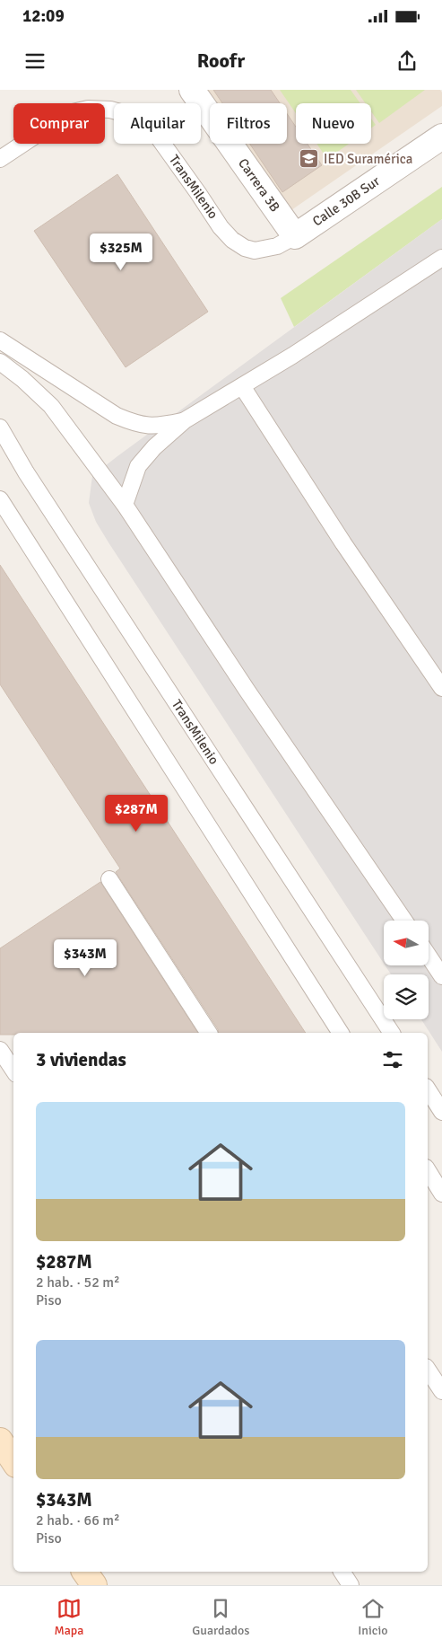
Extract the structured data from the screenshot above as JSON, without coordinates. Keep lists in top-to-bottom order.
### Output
{
  "streets": {
    "street": ["Carrera 3B", "Calle 30B Sur"],
    "lane": ["TransMilenio"]
  },
  "crossings": [
    ["Carrera 3B", "TransMilenio"],
    ["Carrera 3B", "Calle 30B Sur"],
    ["TransMilenio", "Calle 30B Sur"]
  ],
  "places": {
    "school or university": ["IED Suramérica"]
  },
  "north": "left",
  "page": {
    "status": "12:09",
    "header": "Roofr",
    "chip": [
      "Comprar",
      "Alquilar",
      "Filtros",
      "Nuevo"
    ],
    "price": ["$325M", "$287M", "$343M"],
    "heading": "3 viviendas",
    "list": [
      {
        "name": "$287M",
        "note": "2 hab. · 52 m² · Piso"
      },
      {
        "name": "$343M",
        "note": "2 hab. · 66 m² · Piso"
      }
    ],
    "tabs": ["Mapa", "Guardados", "Inicio"]
  }
}
